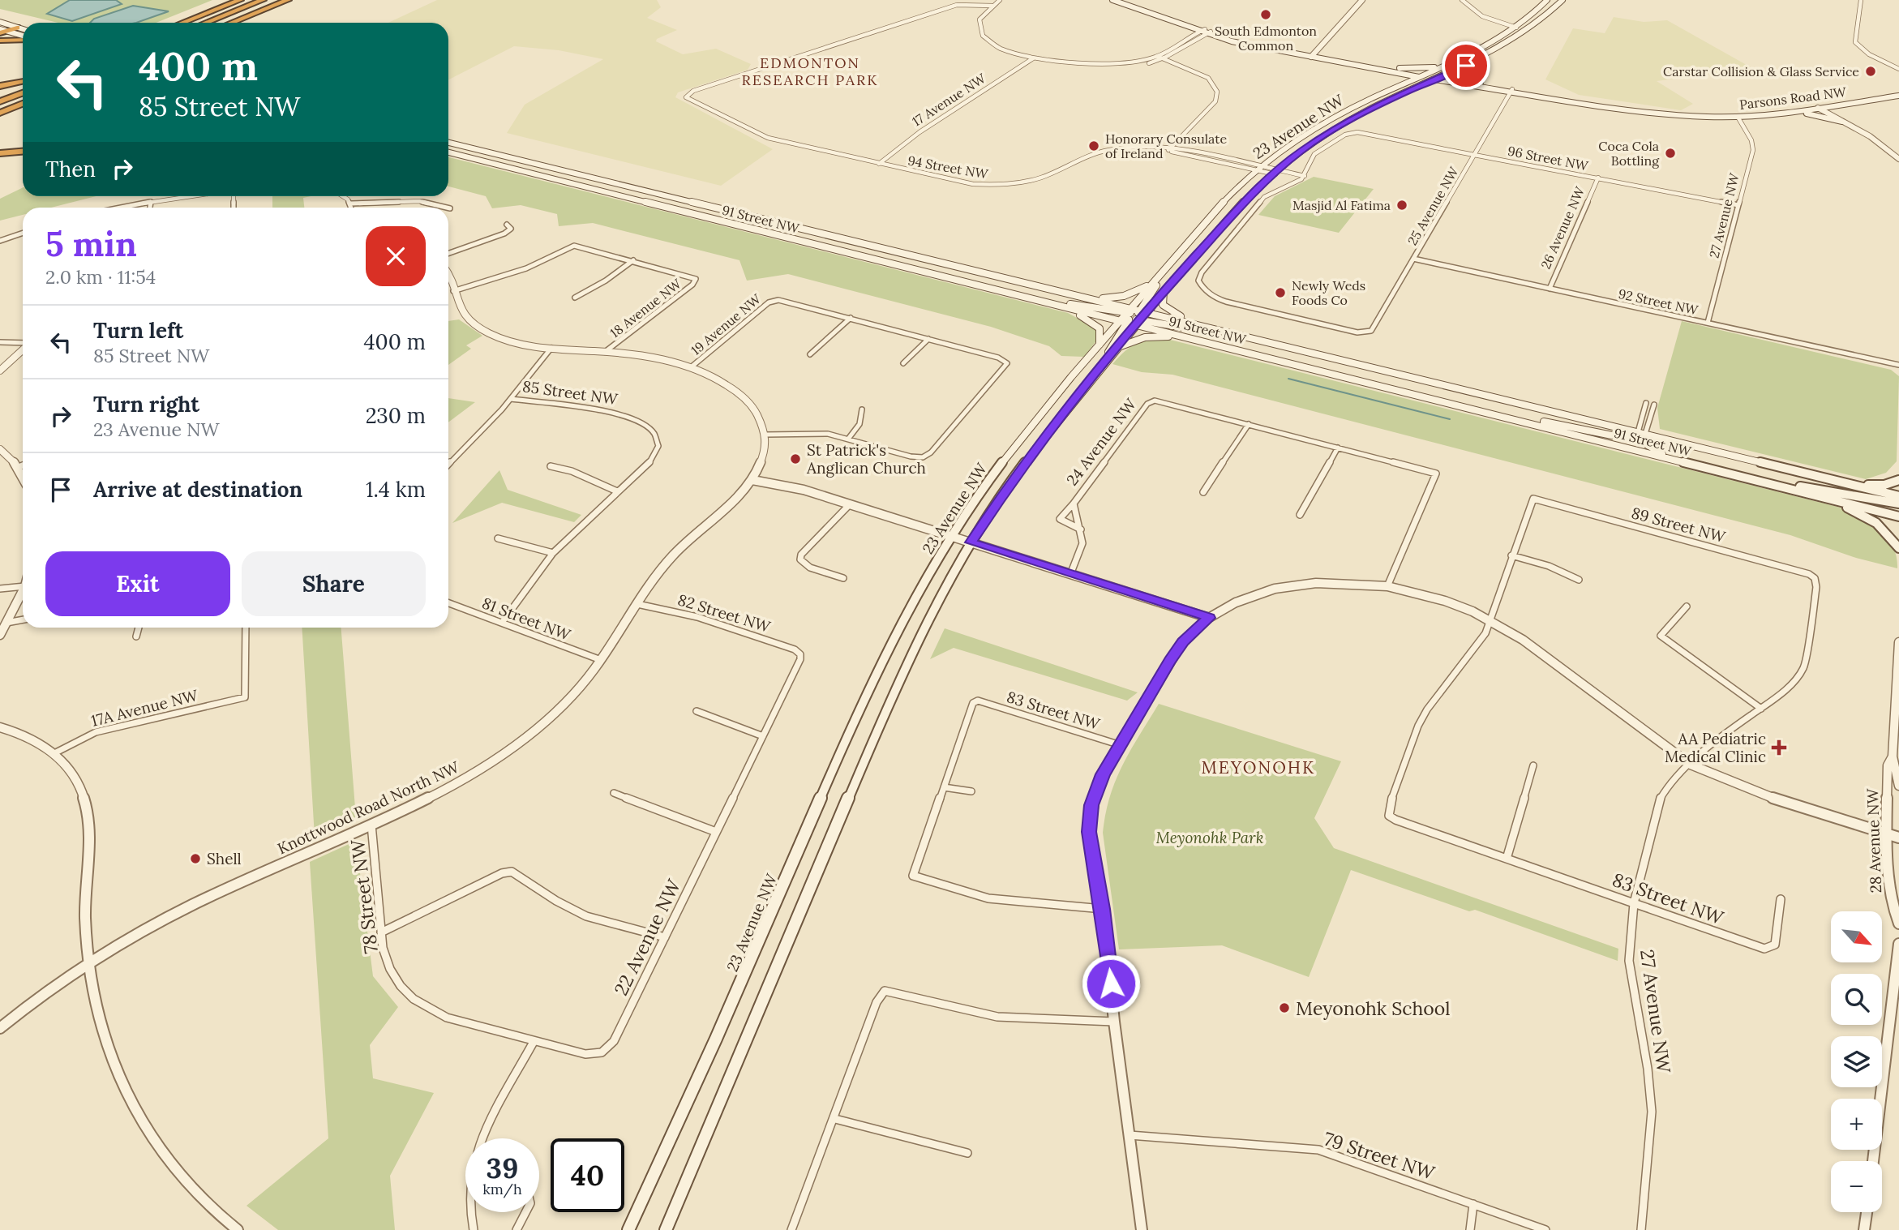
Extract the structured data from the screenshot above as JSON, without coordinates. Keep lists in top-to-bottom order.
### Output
{
  "streets": {
    "main road": ["Parsons Road NW", "23 Avenue NW", "91 Street NW"],
    "street": [
      "17 Avenue NW",
      "96 Street NW",
      "94 Street NW",
      "25 Avenue NW",
      "27 Avenue NW",
      "26 Avenue NW",
      "92 Street NW",
      "18 Avenue NW",
      "19 Avenue NW",
      "85 Street NW",
      "24 Avenue NW",
      "89 Street NW",
      "82 Street NW",
      "81 Street NW",
      "17A Avenue NW",
      "83 Street NW",
      "Knottwood Road North NW",
      "28 Avenue NW",
      "78 Street NW",
      "22 Avenue NW",
      "79 Street NW"
    ]
  },
  "crossings": [
    ["Parsons Road NW", "23 Avenue NW"],
    ["Parsons Road NW", "25 Avenue NW"],
    ["Parsons Road NW", "27 Avenue NW"],
    ["17 Avenue NW", "94 Street NW"],
    ["23 Avenue NW", "96 Street NW"],
    ["23 Avenue NW", "94 Street NW"],
    ["23 Avenue NW", "25 Avenue NW"],
    ["23 Avenue NW", "91 Street NW"],
    ["96 Street NW", "25 Avenue NW"],
    ["96 Street NW", "27 Avenue NW"],
    ["96 Street NW", "26 Avenue NW"],
    ["25 Avenue NW", "92 Street NW"],
    ["27 Avenue NW", "92 Street NW"],
    ["27 Avenue NW", "89 Street NW"],
    ["27 Avenue NW", "83 Street NW"],
    ["26 Avenue NW", "92 Street NW"],
    ["82 Street NW", "Knottwood Road North NW"],
    ["82 Street NW", "22 Avenue NW"],
    ["81 Street NW", "Knottwood Road North NW"],
    ["Knottwood Road North NW", "78 Street NW"],
    ["78 Street NW", "22 Avenue NW"]
  ],
  "districts": ["EDMONTON RESEARCH PARK", "MEYONOHK"],
  "parks": ["Meyonohk Park"],
  "places": {
    "other": [
      "South Edmonton Common",
      "Carstar Collision & Glass Service",
      "Honorary Consulate of Ireland",
      "Coca Cola Bottling",
      "Masjid Al Fatima",
      "Newly Weds Foods Co",
      "St Patrick's Anglican Church",
      "Shell",
      "Meyonohk School"
    ],
    "health": ["AA Pediatric Medical Clinic"]
  },
  "north": "bottom right",
  "page": {
    "turn": ["400 m", "85 Street NW"],
    "then": "Then",
    "heading": ["5 min", "2.0 km · 11:54"],
    "list": [
      {
        "name": "Turn left",
        "note": "85 Street NW",
        "value": "400 m"
      },
      {
        "name": "Turn right",
        "note": "23 Avenue NW",
        "value": "230 m"
      },
      {
        "name": "Arrive at destination",
        "value": "1.4 km"
      }
    ],
    "buttons": ["Exit", "Share"],
    "map_buttons": ["+", "−"],
    "speed": "39 km/h",
    "limit": "40"
  }
}
